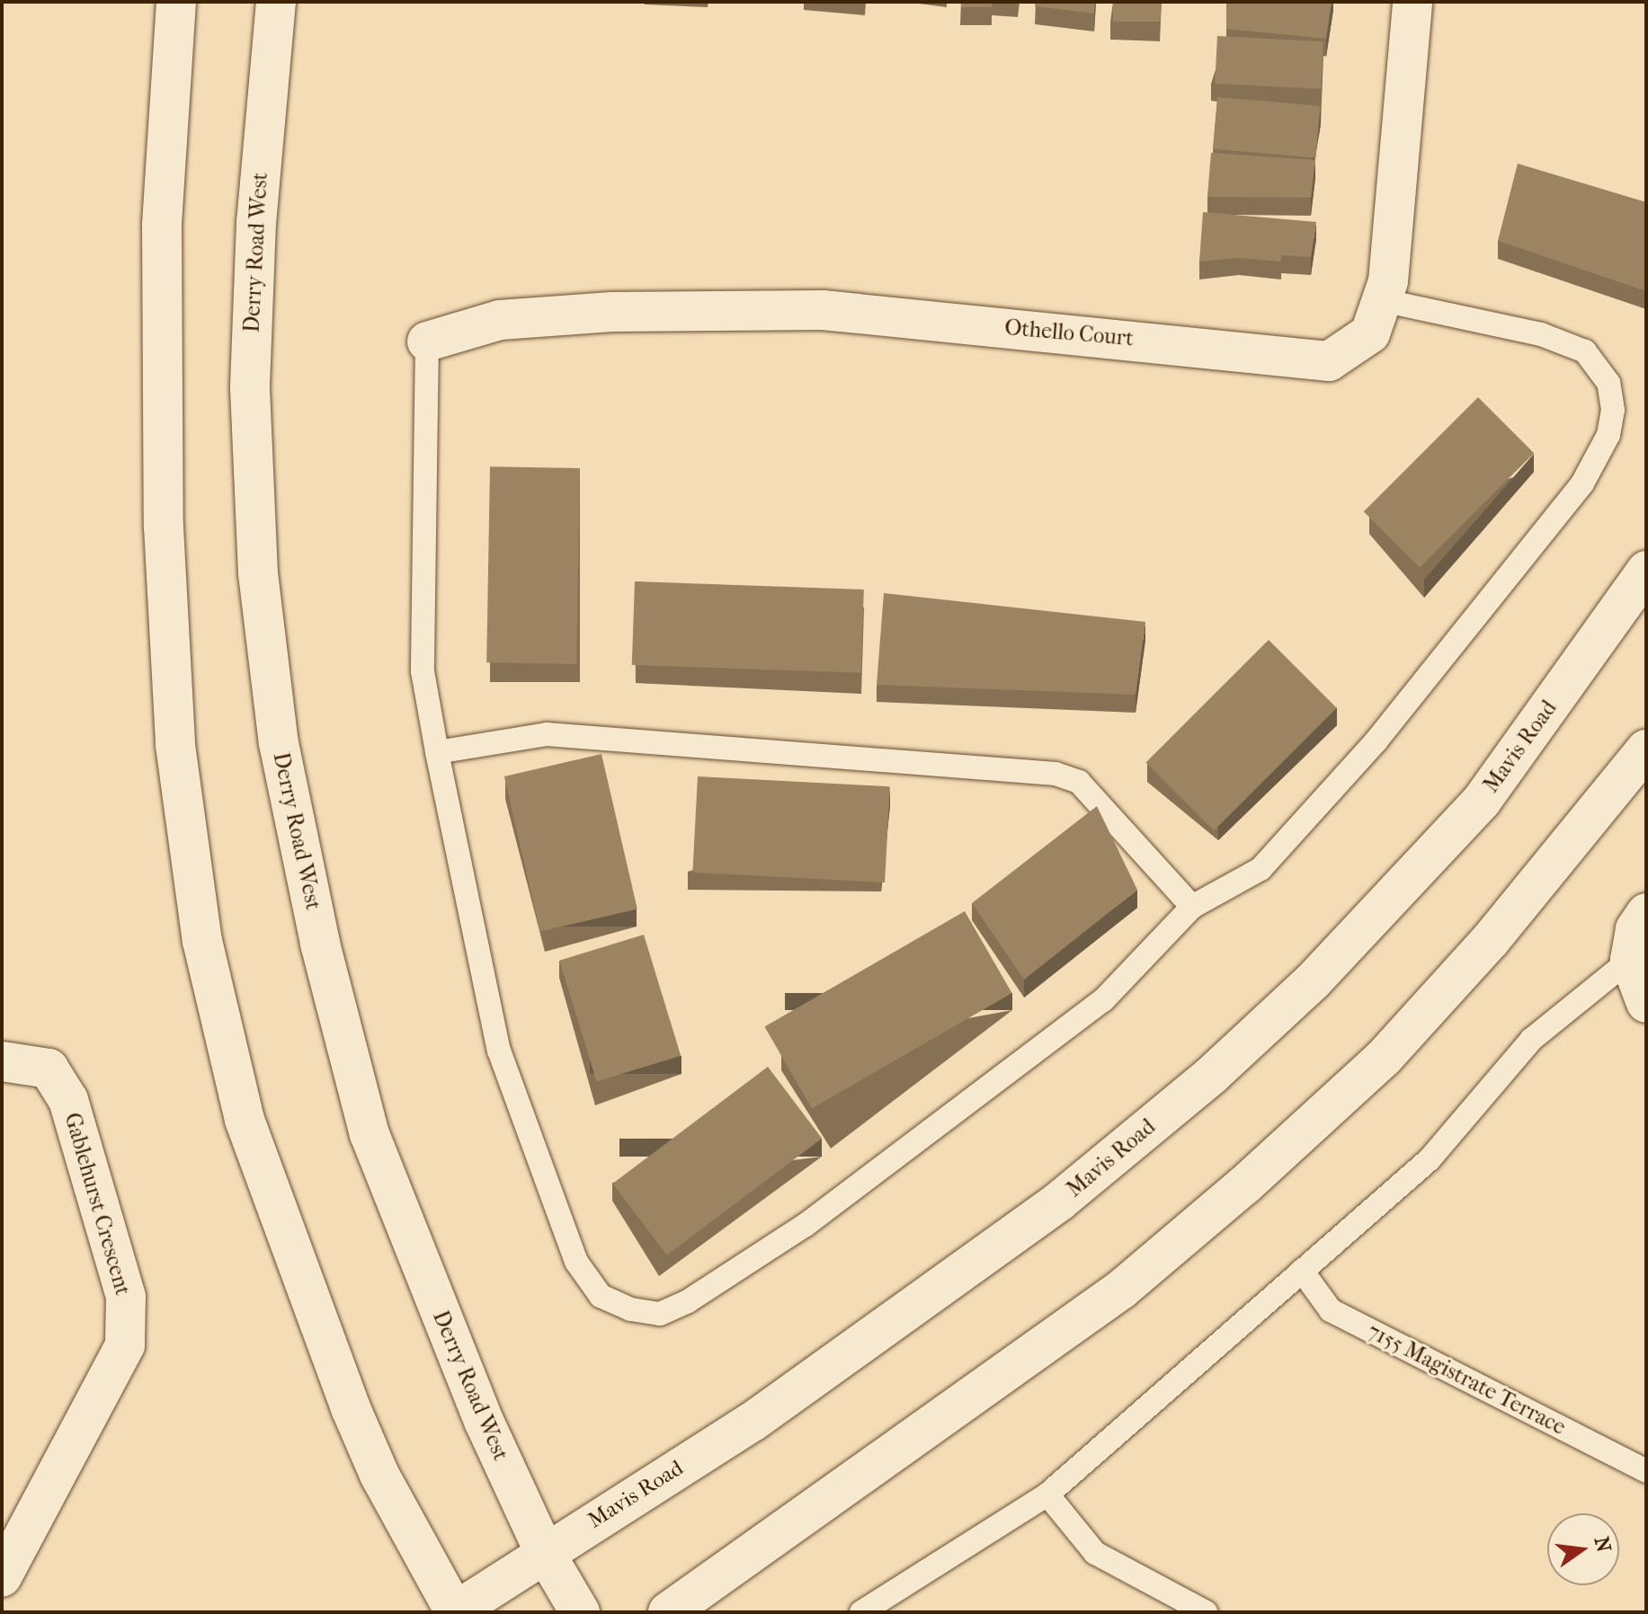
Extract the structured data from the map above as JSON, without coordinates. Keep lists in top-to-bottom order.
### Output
{
  "streets": {
    "main road": [
      "Derry Road West",
      "Othello Court",
      "Mavis Road",
      "Gablehurst Crescent"
    ],
    "lane": ["7155 Magistrate Terrace"]
  },
  "crossings": [
    ["Derry Road West", "Mavis Road"]
  ],
  "north": "right"
}
